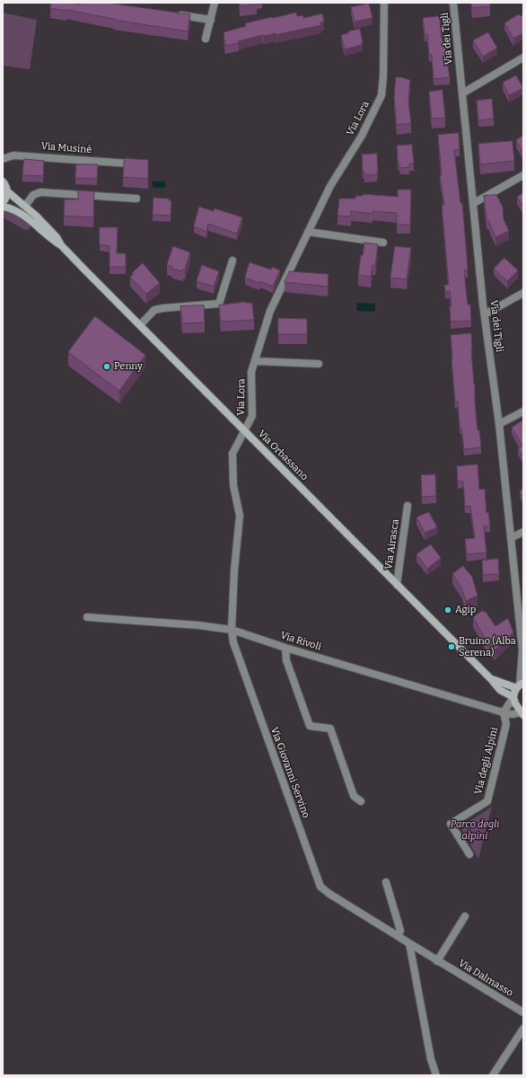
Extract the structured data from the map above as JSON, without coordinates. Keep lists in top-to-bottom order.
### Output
{
  "streets": {
    "main road": ["Via Orbassano"],
    "street": [
      "Via dei Tigli",
      "Via Lora",
      "Via Musinè",
      "Via Airasca",
      "Via Rivoli",
      "Via degli Alpini",
      "Via Giovanni Servino",
      "Via Dalmasso"
    ]
  },
  "crossings": [
    ["Via dei Tigli", "Via Orbassano"],
    ["Via Lora", "Via Orbassano"],
    ["Via Lora", "Via Giovanni Servino"],
    ["Via Orbassano", "Via Airasca"],
    ["Via Orbassano", "Via Giovanni Servino"],
    ["Via Rivoli", "Via degli Alpini"],
    ["Via Rivoli", "Via Giovanni Servino"],
    ["Via Giovanni Servino", "Via Dalmasso"]
  ],
  "parks": ["Parco degli alpini"],
  "places": ["Penny", "Agip", "Bruino (Alba Serena)"]
}
